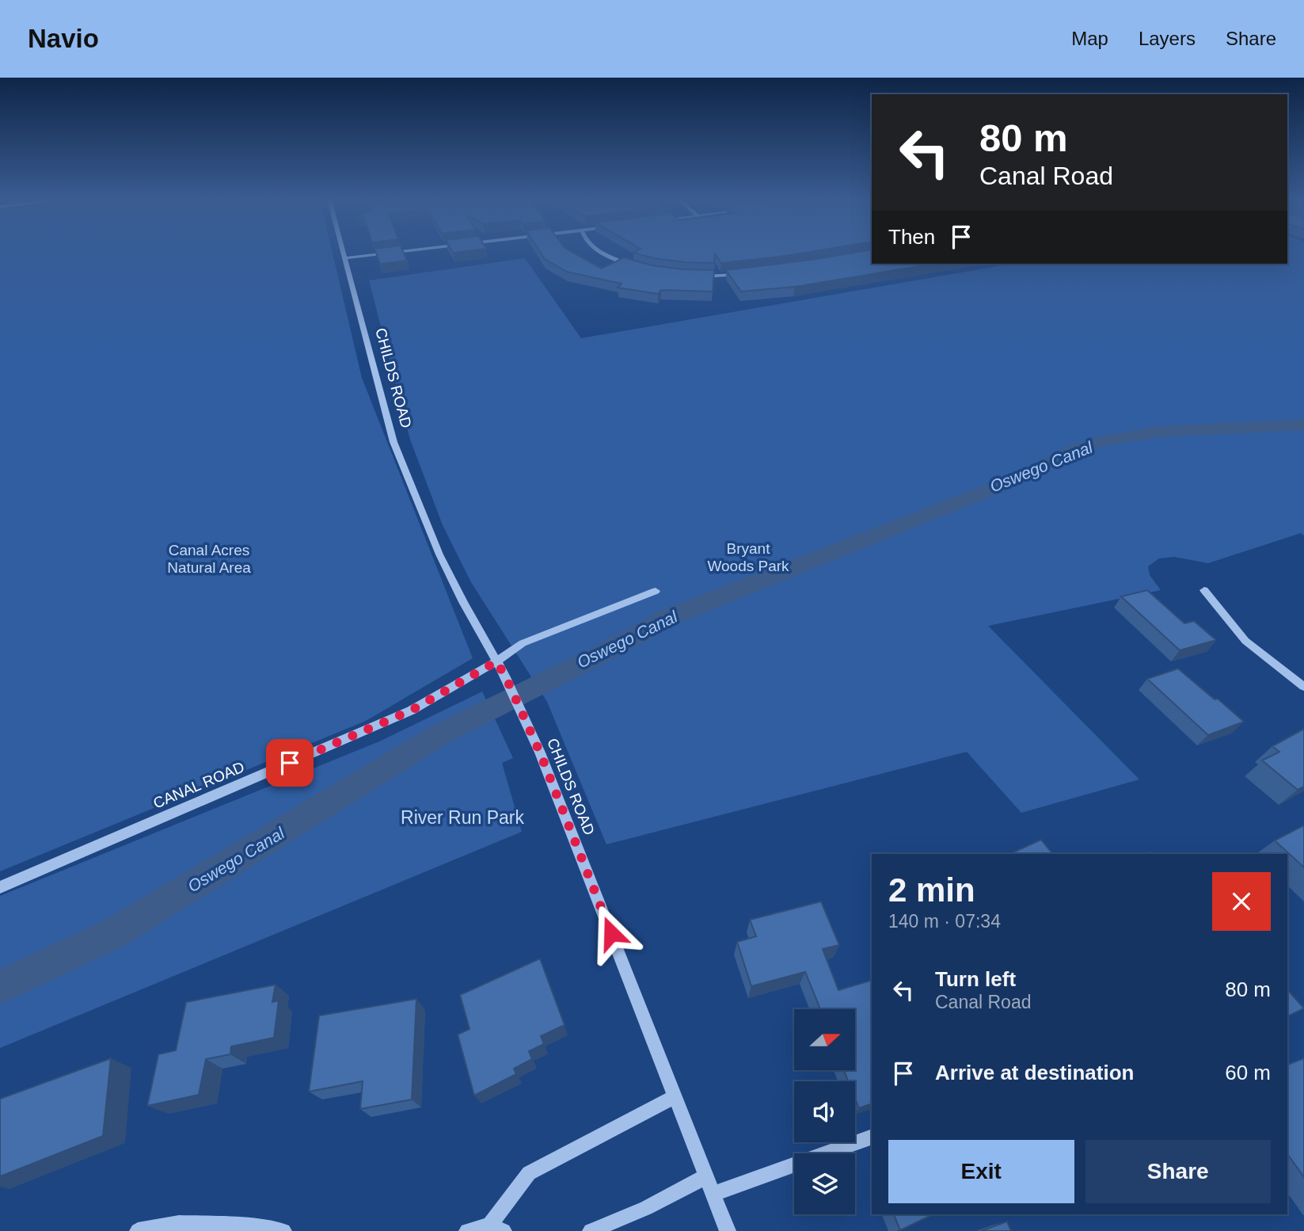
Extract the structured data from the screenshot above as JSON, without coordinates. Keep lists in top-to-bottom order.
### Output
{
  "streets": {
    "street": ["CHILDS ROAD", "CANAL ROAD"]
  },
  "crossings": [
    ["CHILDS ROAD", "CANAL ROAD"]
  ],
  "water": ["Oswego Canal"],
  "parks": ["Bryant Woods Park", "Canal Acres Natural Area", "River Run Park"],
  "north": "right",
  "page": {
    "header": "Navio",
    "nav": ["Map", "Layers", "Share"],
    "turn": ["80 m", "Canal Road"],
    "then": "Then",
    "heading": ["2 min", "140 m · 07:34"],
    "list": [
      {
        "name": "Turn left",
        "note": "Canal Road",
        "value": "80 m"
      },
      {
        "name": "Arrive at destination",
        "value": "60 m"
      }
    ],
    "buttons": ["Exit", "Share"]
  }
}
